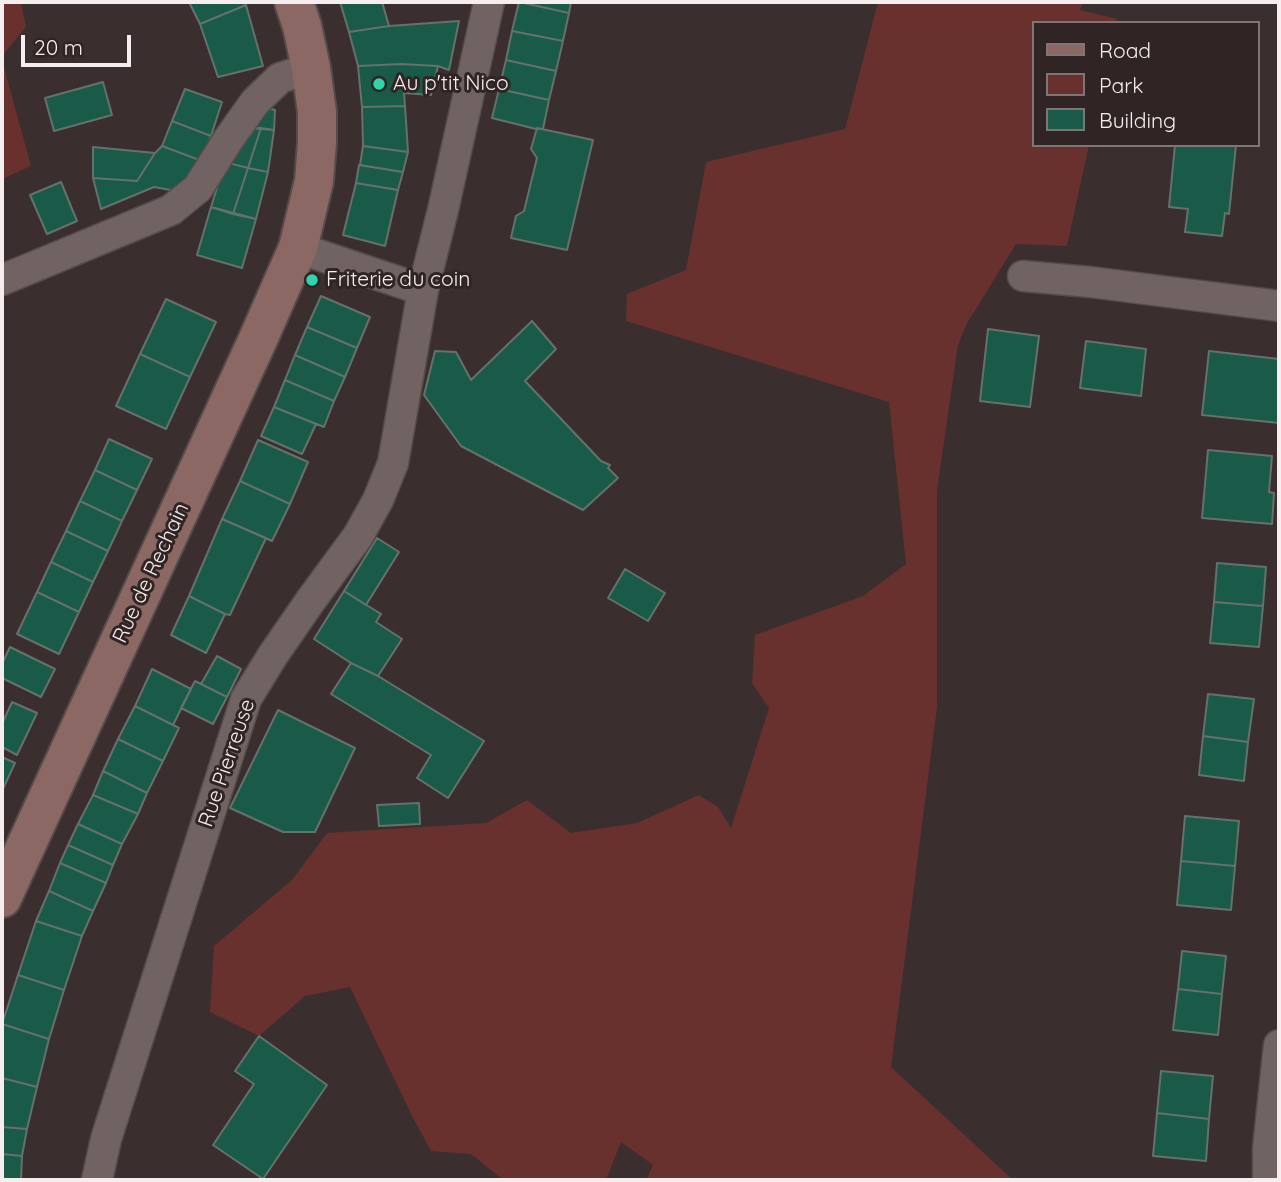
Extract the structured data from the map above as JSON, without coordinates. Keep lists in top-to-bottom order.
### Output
{
  "streets": {
    "main road": ["Rue de Rechain"],
    "street": ["Rue Pierreuse"]
  },
  "places": ["Au p'tit Nico", "Friterie du coin"],
  "legend": ["Road", "Park", "Building"],
  "scale_bar": "20 m"
}
